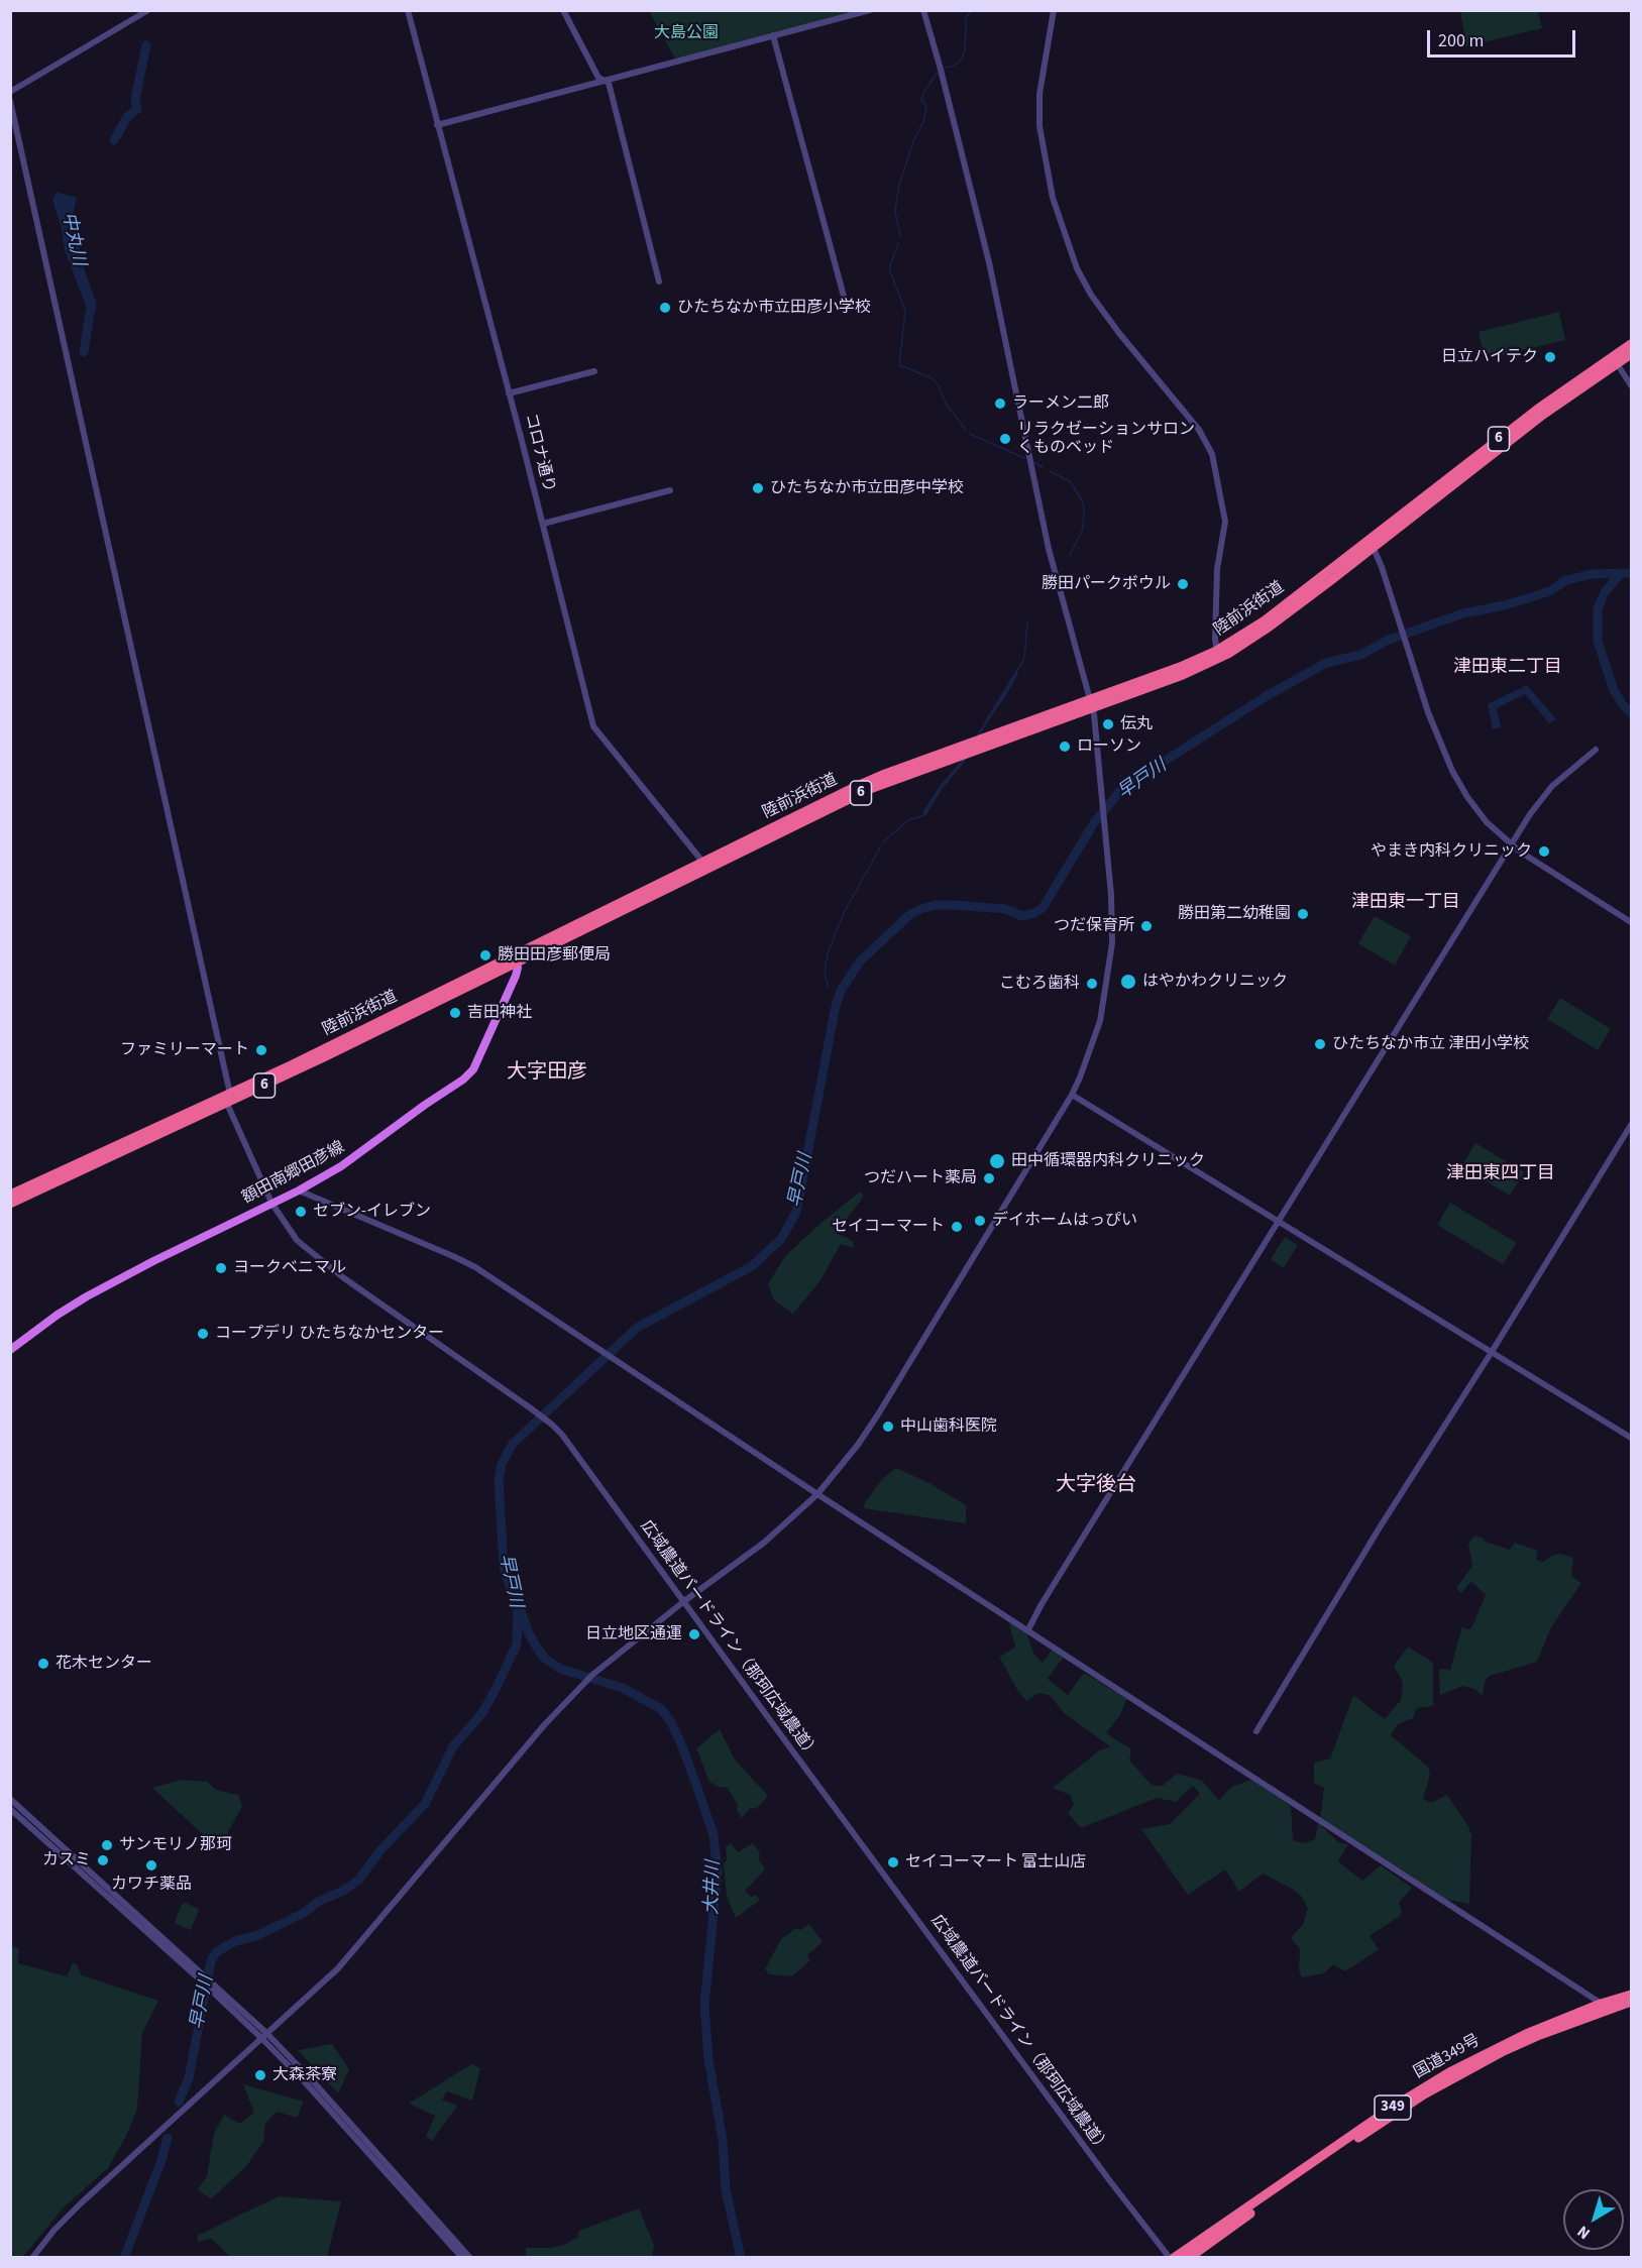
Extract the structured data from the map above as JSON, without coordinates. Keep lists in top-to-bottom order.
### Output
{
  "streets": {
    "highway": [
      "6",
      "陸前浜街道",
      "国道349号",
      "349"
    ],
    "main road": ["額田南郷田彦線"],
    "street": ["コロナ通り", "広域農道バードライン（那珂広域農道）"]
  },
  "crossings": [
    ["コロナ通り", "陸前浜街道"],
    ["陸前浜街道", "額田南郷田彦線"],
    ["陸前浜街道", "広域農道バードライン（那珂広域農道）"],
    ["額田南郷田彦線", "広域農道バードライン（那珂広域農道）"],
    ["広域農道バードライン（那珂広域農道）", "国道349号"]
  ],
  "districts": [
    "津田東二丁目",
    "津田東一丁目",
    "大字田彦",
    "津田東四丁目",
    "大字後台"
  ],
  "water": ["中丸川", "早戸川", "大井川"],
  "parks": ["大島公園"],
  "places": [
    "ひたちなか市立田彦小学校",
    "日立ハイテク",
    "ラーメン二郎",
    "リラクゼーションサロン くものベッド",
    "ひたちなか市立田彦中学校",
    "勝田パークボウル",
    "伝丸",
    "ローソン",
    "やまき内科クリニック",
    "勝田第二幼稚園",
    "つだ保育所",
    "勝田田彦郵便局",
    "はやかわクリニック",
    "こむろ歯科",
    "吉田神社",
    "ひたちなか市立 津田小学校",
    "ファミリーマート",
    "田中循環器内科クリニック",
    "つだハート薬局",
    "セブン-イレブン",
    "デイホームはっぴい",
    "セイコーマート",
    "ヨークベニマル",
    "コープデリ ひたちなかセンター",
    "中山歯科医院",
    "日立地区通運",
    "花木センター",
    "サンモリノ那珂",
    "カスミ",
    "セイコーマート 富士山店",
    "カワチ薬品",
    "大森茶寮"
  ],
  "scale_bar": "200 m",
  "north": "bottom left"
}
